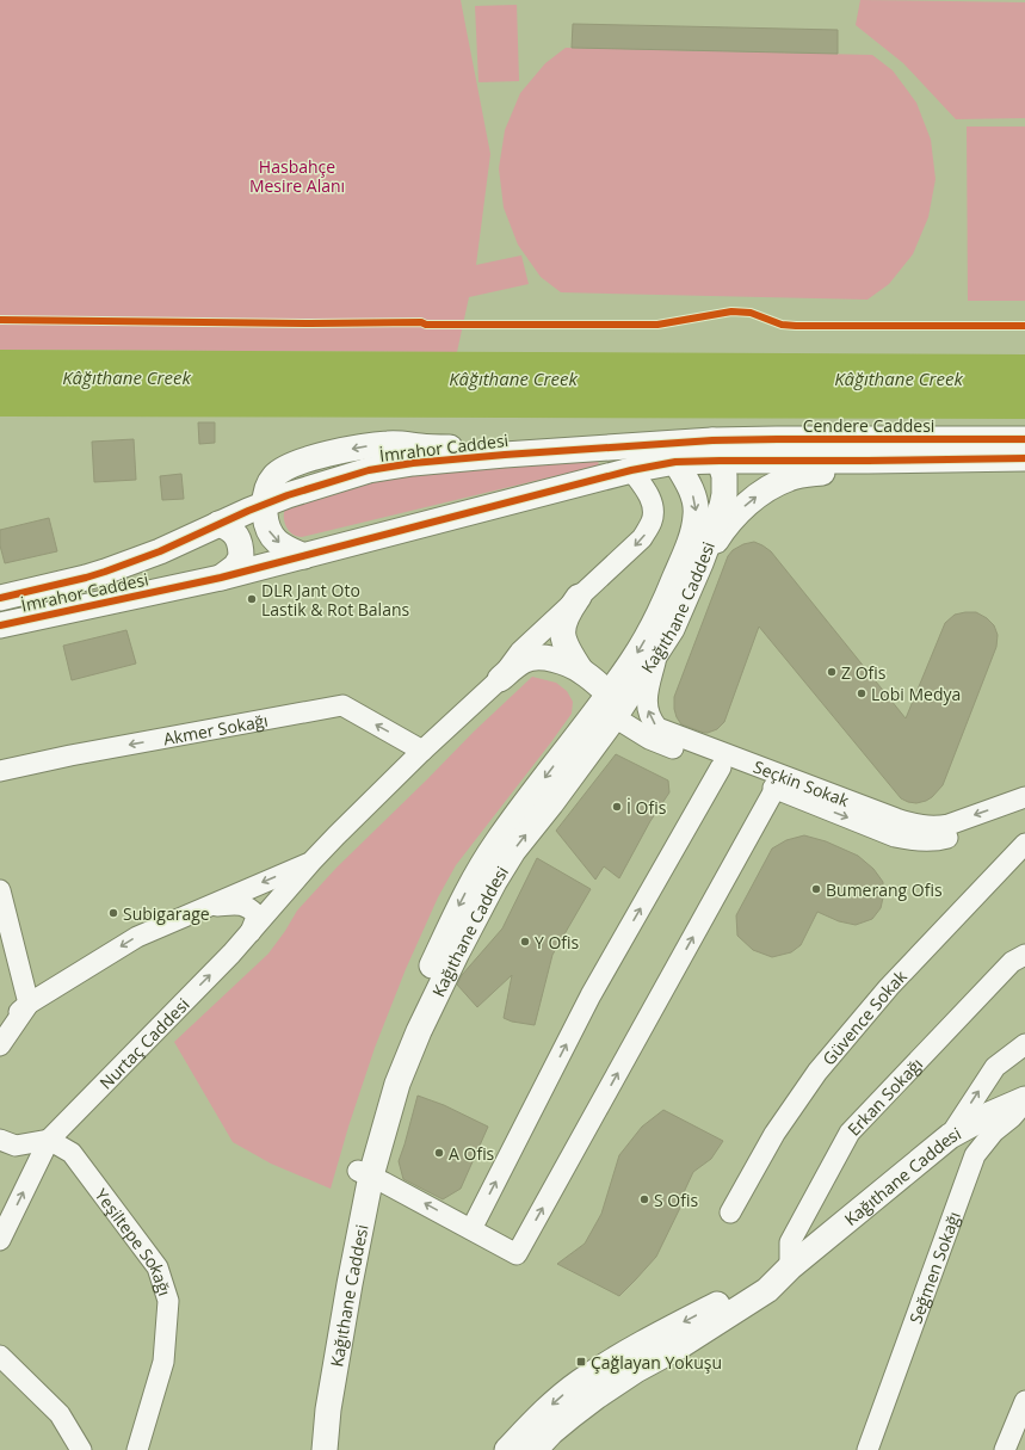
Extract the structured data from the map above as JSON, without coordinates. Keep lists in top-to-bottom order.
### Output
{
  "streets": {
    "main road": ["Cendere Caddesi", "İmrahor Caddesi", "Kağıthane Caddesi"],
    "street": [
      "Akmer Sokağı",
      "Seçkin Sokak",
      "Güvence Sokak",
      "Nurtaç Caddesi",
      "Erkan Sokağı",
      "Yeşiltepe Sokağı",
      "Seğmen Sokağı"
    ]
  },
  "crossings": [
    ["Cendere Caddesi", "İmrahor Caddesi"],
    ["Cendere Caddesi", "Kağıthane Caddesi"],
    ["İmrahor Caddesi", "Kağıthane Caddesi"],
    ["İmrahor Caddesi", "Nurtaç Caddesi"],
    ["Kağıthane Caddesi", "Seçkin Sokak"],
    ["Kağıthane Caddesi", "Erkan Sokağı"],
    ["Kağıthane Caddesi", "Seğmen Sokağı"],
    ["Akmer Sokağı", "Nurtaç Caddesi"],
    ["Nurtaç Caddesi", "Yeşiltepe Sokağı"]
  ],
  "one_way": ["Akmer Sokağı"],
  "water": ["Kâğıthane Creek"],
  "parks": ["Hasbahçe Mesire Alanı"],
  "places": {
    "other": [
      "DLR Jant Oto Lastik & Rot Balans",
      "Z Ofis",
      "Lobi Medya",
      "İ Ofis",
      "Bumerang Ofis",
      "Subigarage",
      "Y Ofis",
      "A Ofis",
      "S Ofis"
    ],
    "transit": ["Çağlayan Yokuşu"]
  }
}
